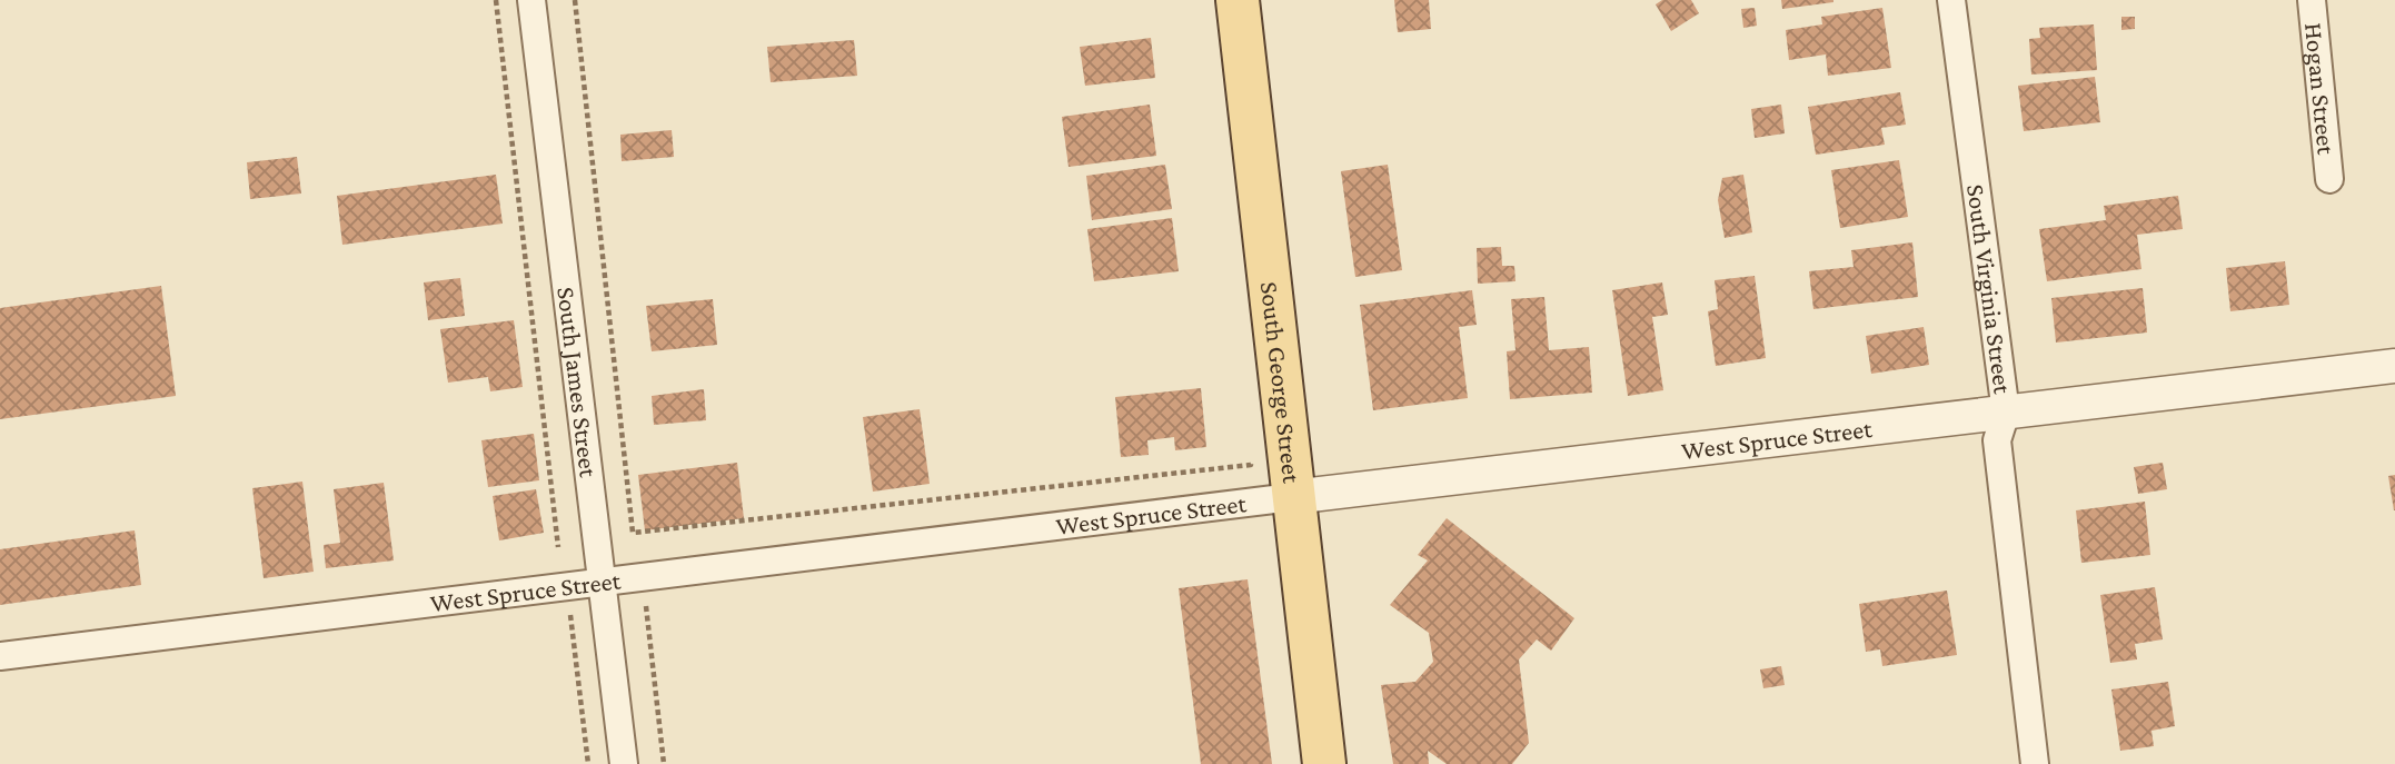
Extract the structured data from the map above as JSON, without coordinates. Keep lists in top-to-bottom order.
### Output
{
  "streets": {
    "main road": ["South George Street"],
    "street": [
      "Hogan Street",
      "South Virginia Street",
      "South James Street",
      "West Spruce Street"
    ]
  },
  "crossings": [
    ["South Virginia Street", "West Spruce Street"],
    ["South James Street", "West Spruce Street"],
    ["South George Street", "West Spruce Street"]
  ]
}
